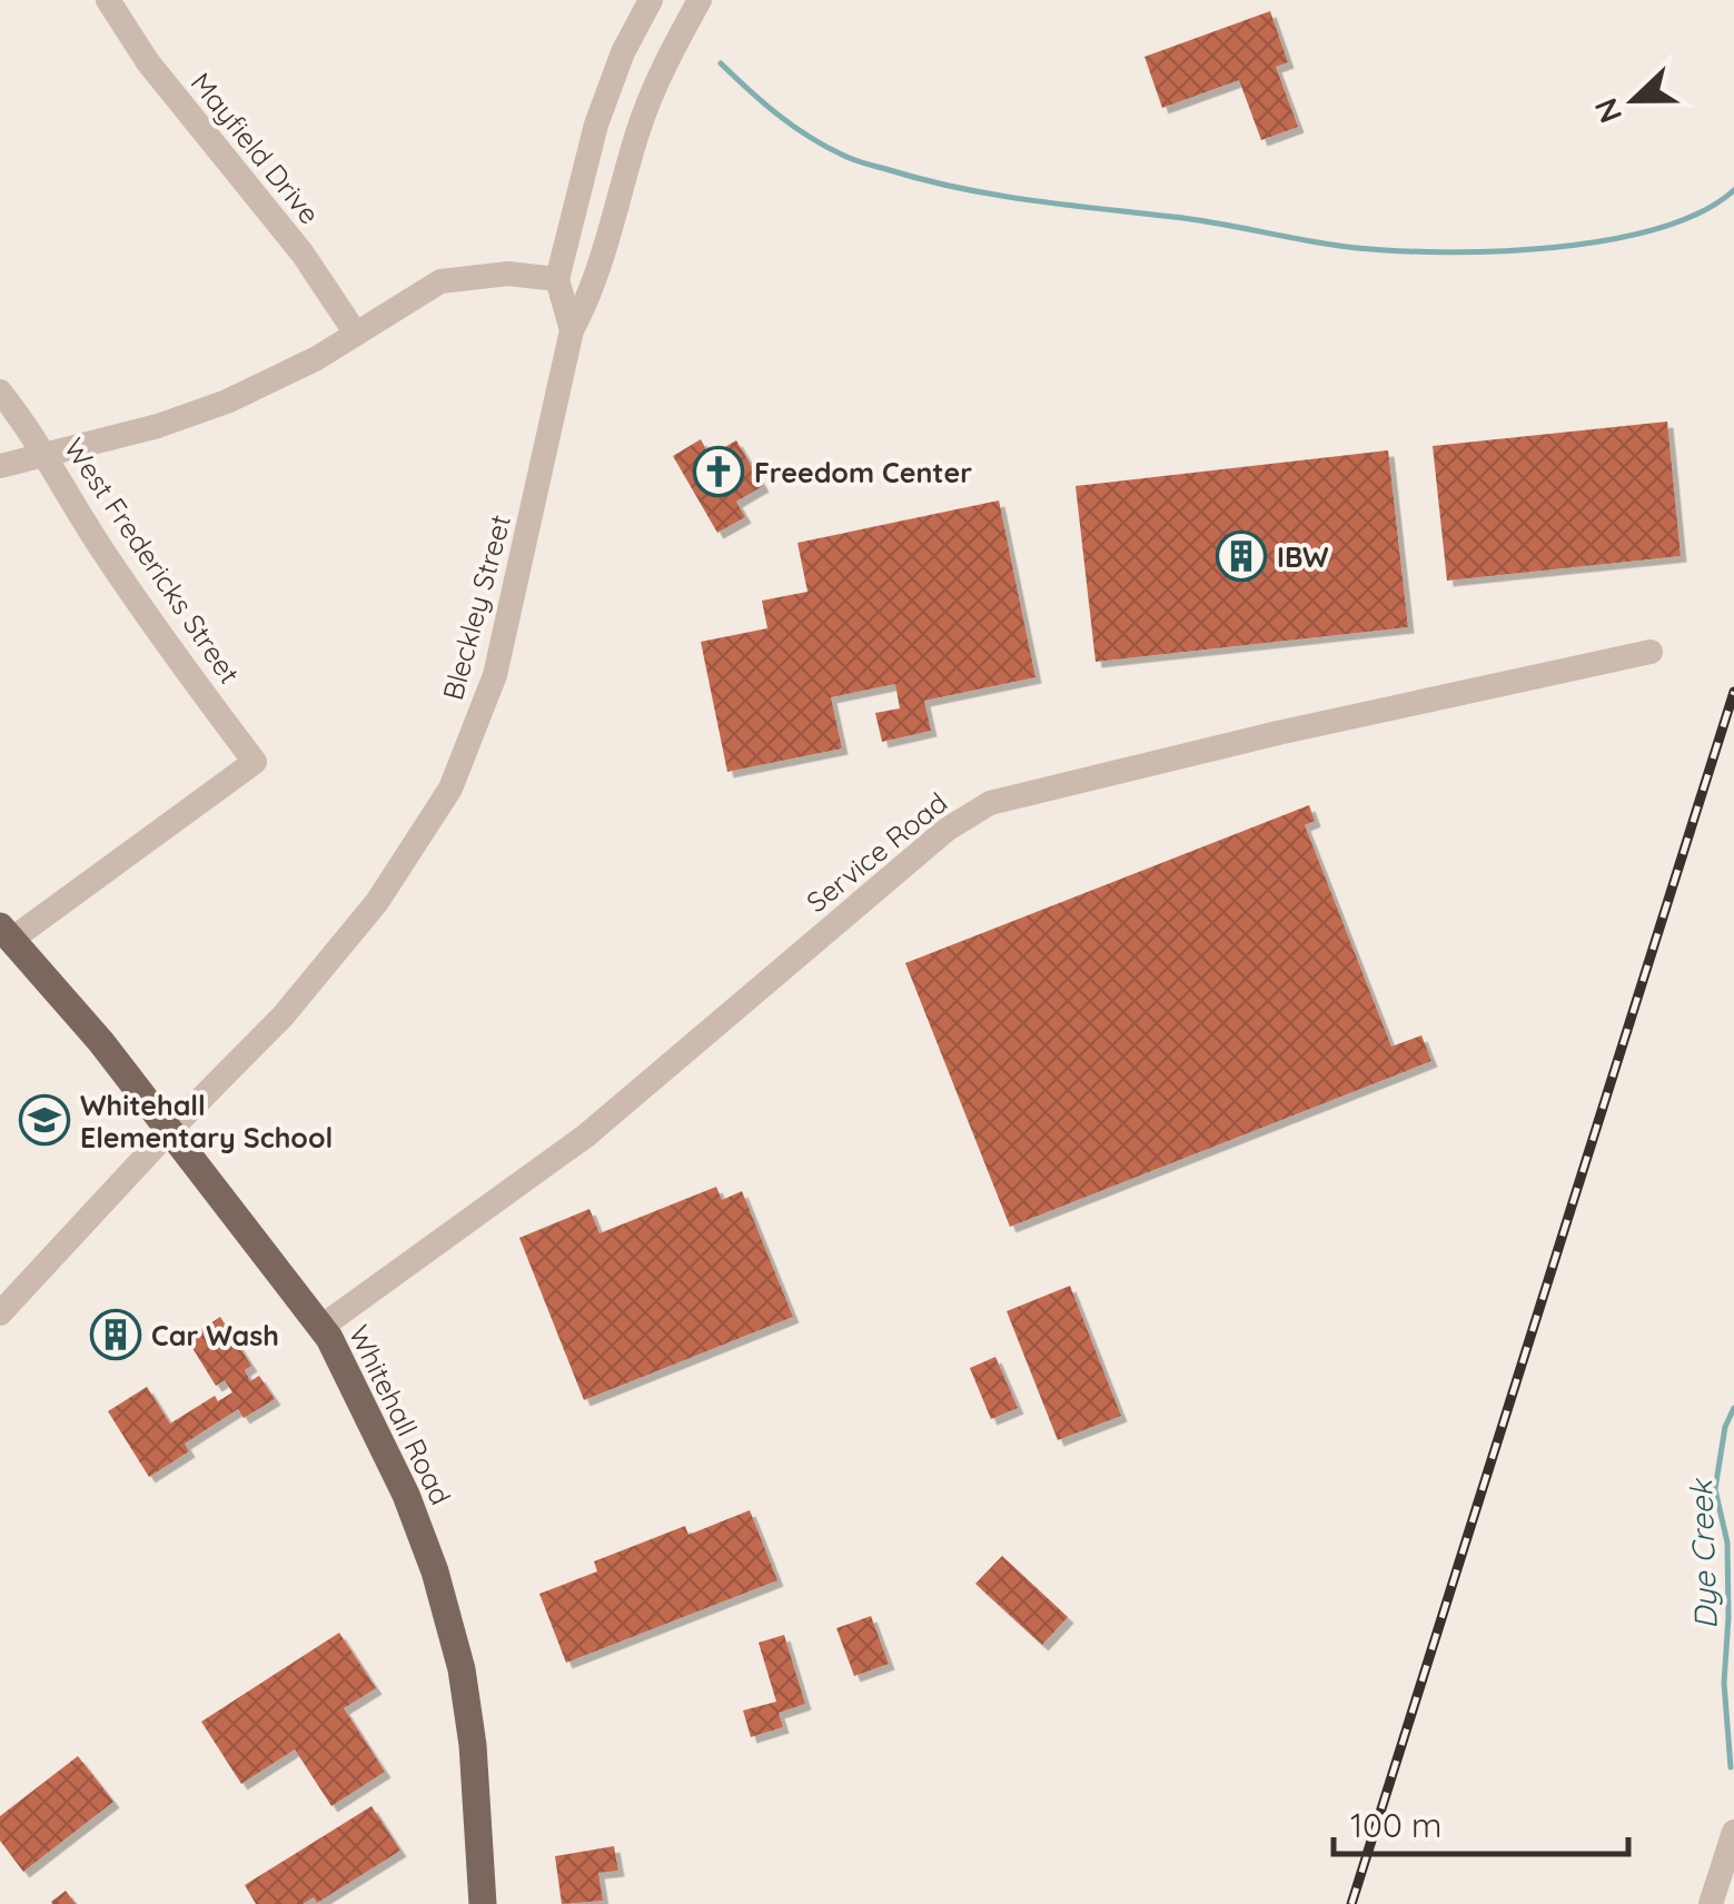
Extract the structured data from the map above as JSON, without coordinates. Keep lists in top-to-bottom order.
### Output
{
  "streets": {
    "main road": ["Whitehall Road"],
    "street": [
      "Mayfield Drive",
      "West Fredericks Street",
      "Bleckley Street",
      "Service Road"
    ]
  },
  "crossings": [
    ["West Fredericks Street", "Whitehall Road"],
    ["Bleckley Street", "Whitehall Road"],
    ["Service Road", "Whitehall Road"]
  ],
  "water": ["Dye Creek"],
  "places": {
    "church": ["Freedom Center"],
    "building": ["IBW", "Car Wash"],
    "school or university": ["Whitehall Elementary School"]
  },
  "scale_bar": "100 m",
  "north": "left"
}
